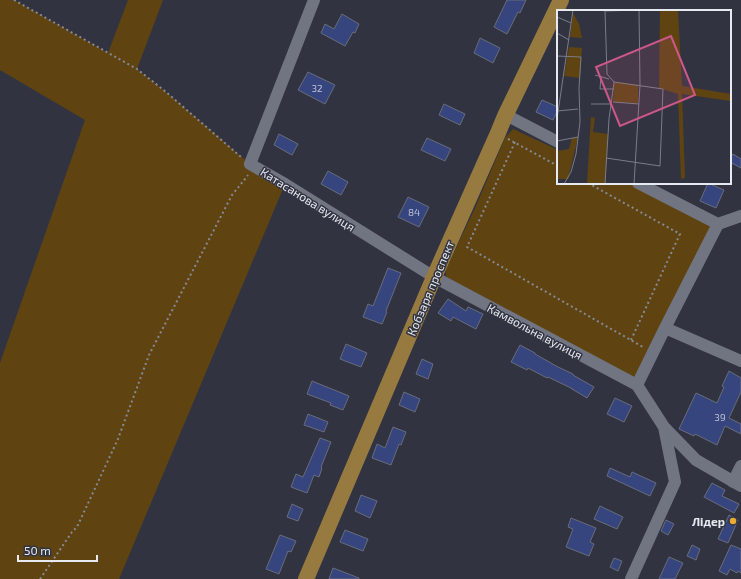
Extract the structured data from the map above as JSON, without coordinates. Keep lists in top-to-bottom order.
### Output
{
  "streets": {
    "main road": ["Кобзаря проспект"],
    "street": ["Катасанова вулиця", "Камвольна вулиця"]
  },
  "crossings": [
    ["Катасанова вулиця", "Кобзаря проспект"],
    ["Катасанова вулиця", "Камвольна вулиця"],
    ["Кобзаря проспект", "Камвольна вулиця"]
  ],
  "places": ["Лідер"],
  "house_numbers": ["32", "84", "39"],
  "scale_bar": "50 m"
}
